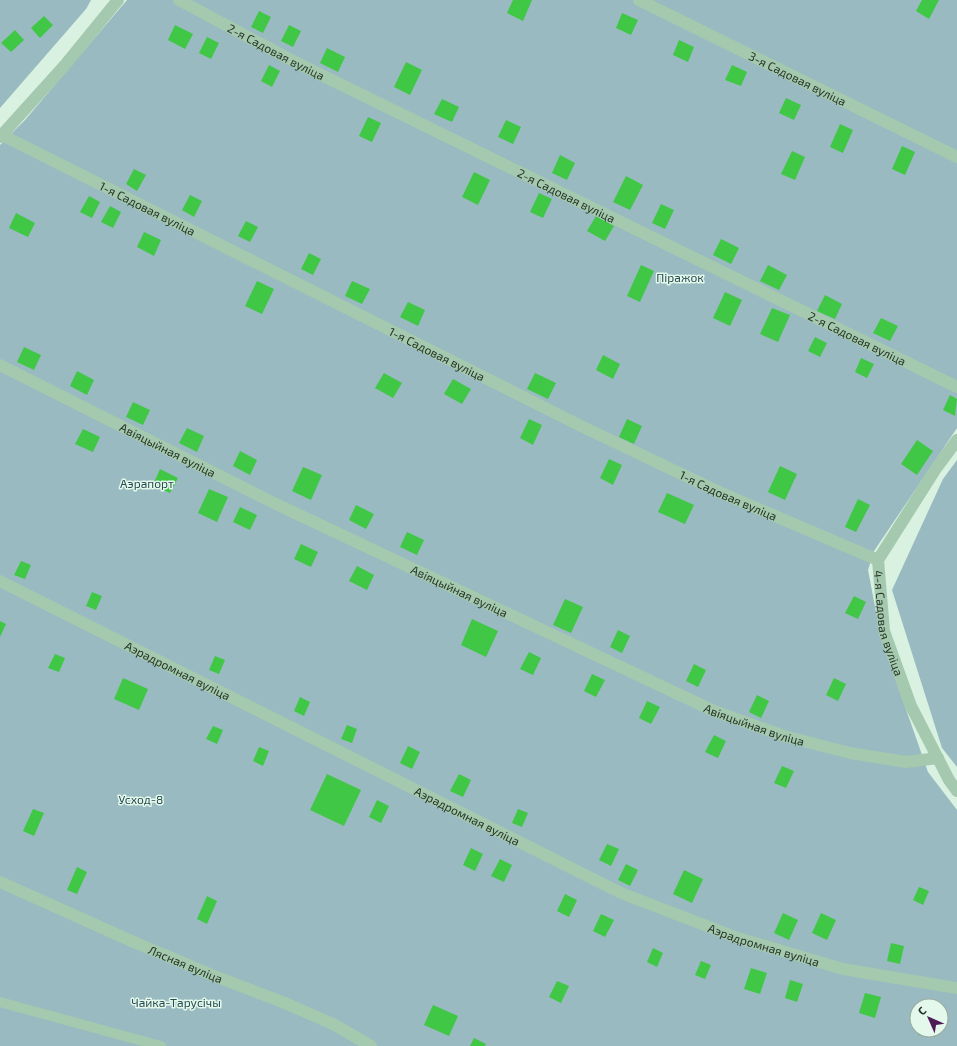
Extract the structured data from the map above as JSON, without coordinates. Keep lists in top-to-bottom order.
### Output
{
  "streets": {
    "street": [
      "2-я Садовая вуліца",
      "3-я Садовая вуліца",
      "1-я Садовая вуліца",
      "Авіяцыйная вуліца",
      "4-я Садовая вуліца",
      "Аэрадромная вуліца",
      "Лясная вуліца"
    ]
  },
  "crossings": [
    ["1-я Садовая вуліца", "4-я Садовая вуліца"],
    ["Авіяцыйная вуліца", "4-я Садовая вуліца"]
  ],
  "parks": [
    "Піражок",
    "Аэрапорт",
    "Усход-8",
    "Чайка-Тарусічы"
  ],
  "north": "top left"
}
